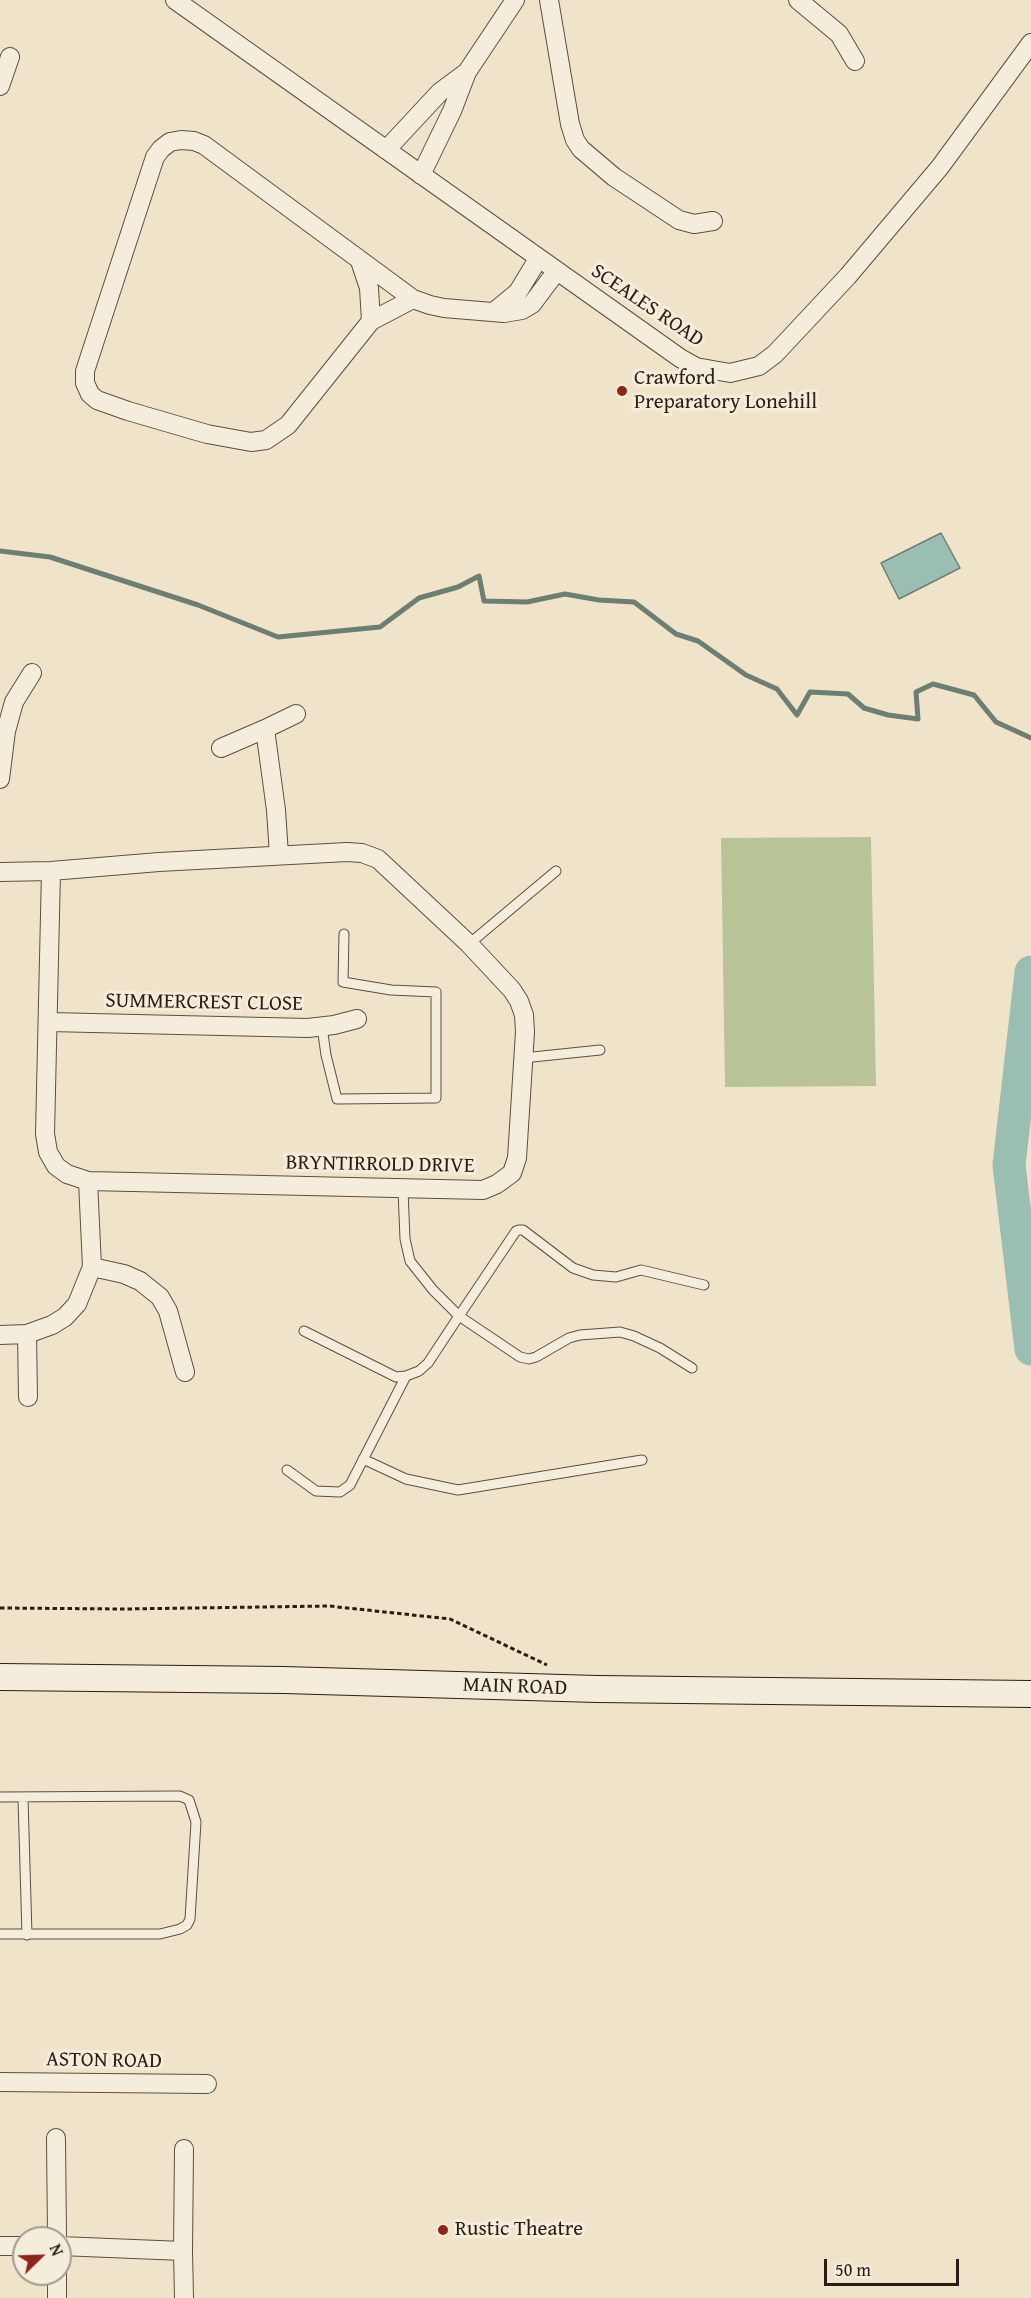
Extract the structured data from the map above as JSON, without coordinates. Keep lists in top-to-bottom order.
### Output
{
  "streets": {
    "main road": ["MAIN ROAD"],
    "street": [
      "SCEALES ROAD",
      "SUMMERCREST CLOSE",
      "BRYNTIRROLD DRIVE",
      "ASTON ROAD"
    ]
  },
  "crossings": [
    ["SUMMERCREST CLOSE", "BRYNTIRROLD DRIVE"]
  ],
  "places": ["Crawford Preparatory Lonehill", "Rustic Theatre"],
  "scale_bar": "50 m",
  "north": "top right"
}
